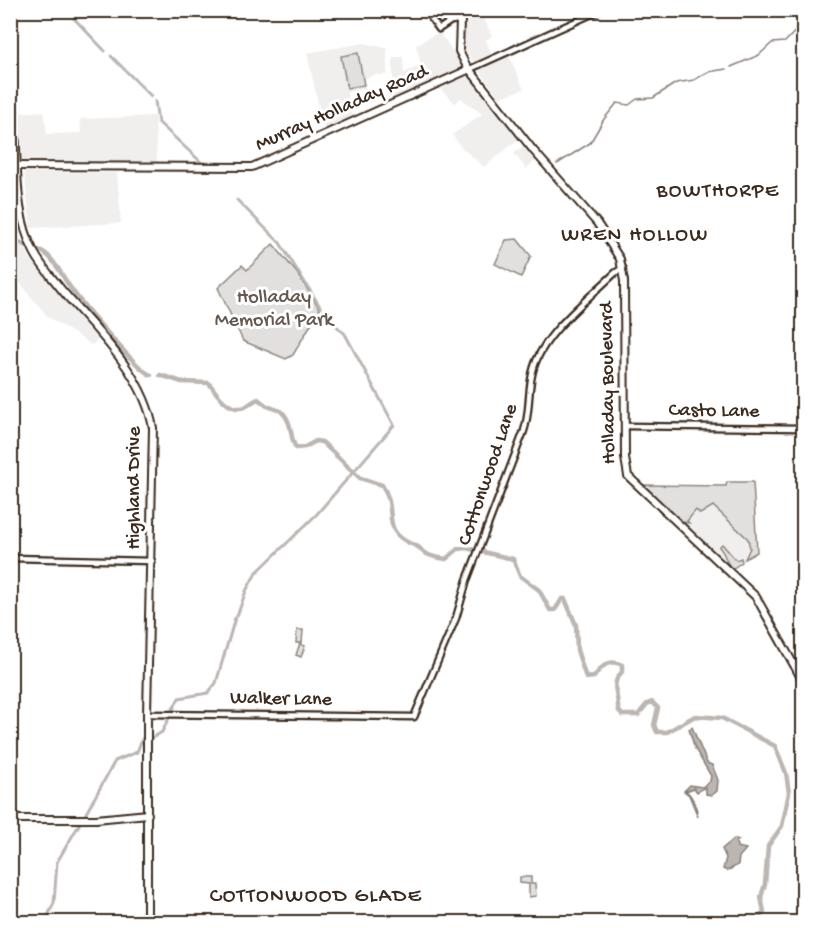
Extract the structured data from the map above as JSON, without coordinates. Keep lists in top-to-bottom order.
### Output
{
  "streets": {
    "main road": ["Murray Holladay Road", "Holladay Boulevard", "Highland Drive"],
    "street": ["Casto Lane", "Cottonwood Lane", "Walker Lane"]
  },
  "crossings": [
    ["Murray Holladay Road", "Holladay Boulevard"],
    ["Murray Holladay Road", "Highland Drive"],
    ["Holladay Boulevard", "Casto Lane"],
    ["Holladay Boulevard", "Cottonwood Lane"],
    ["Cottonwood Lane", "Walker Lane"],
    ["Highland Drive", "Walker Lane"]
  ],
  "districts": ["BOWTHORPE", "WREN HOLLOW", "COTTONWOOD GLADE"],
  "parks": ["Holladay Memorial Park"]
}
